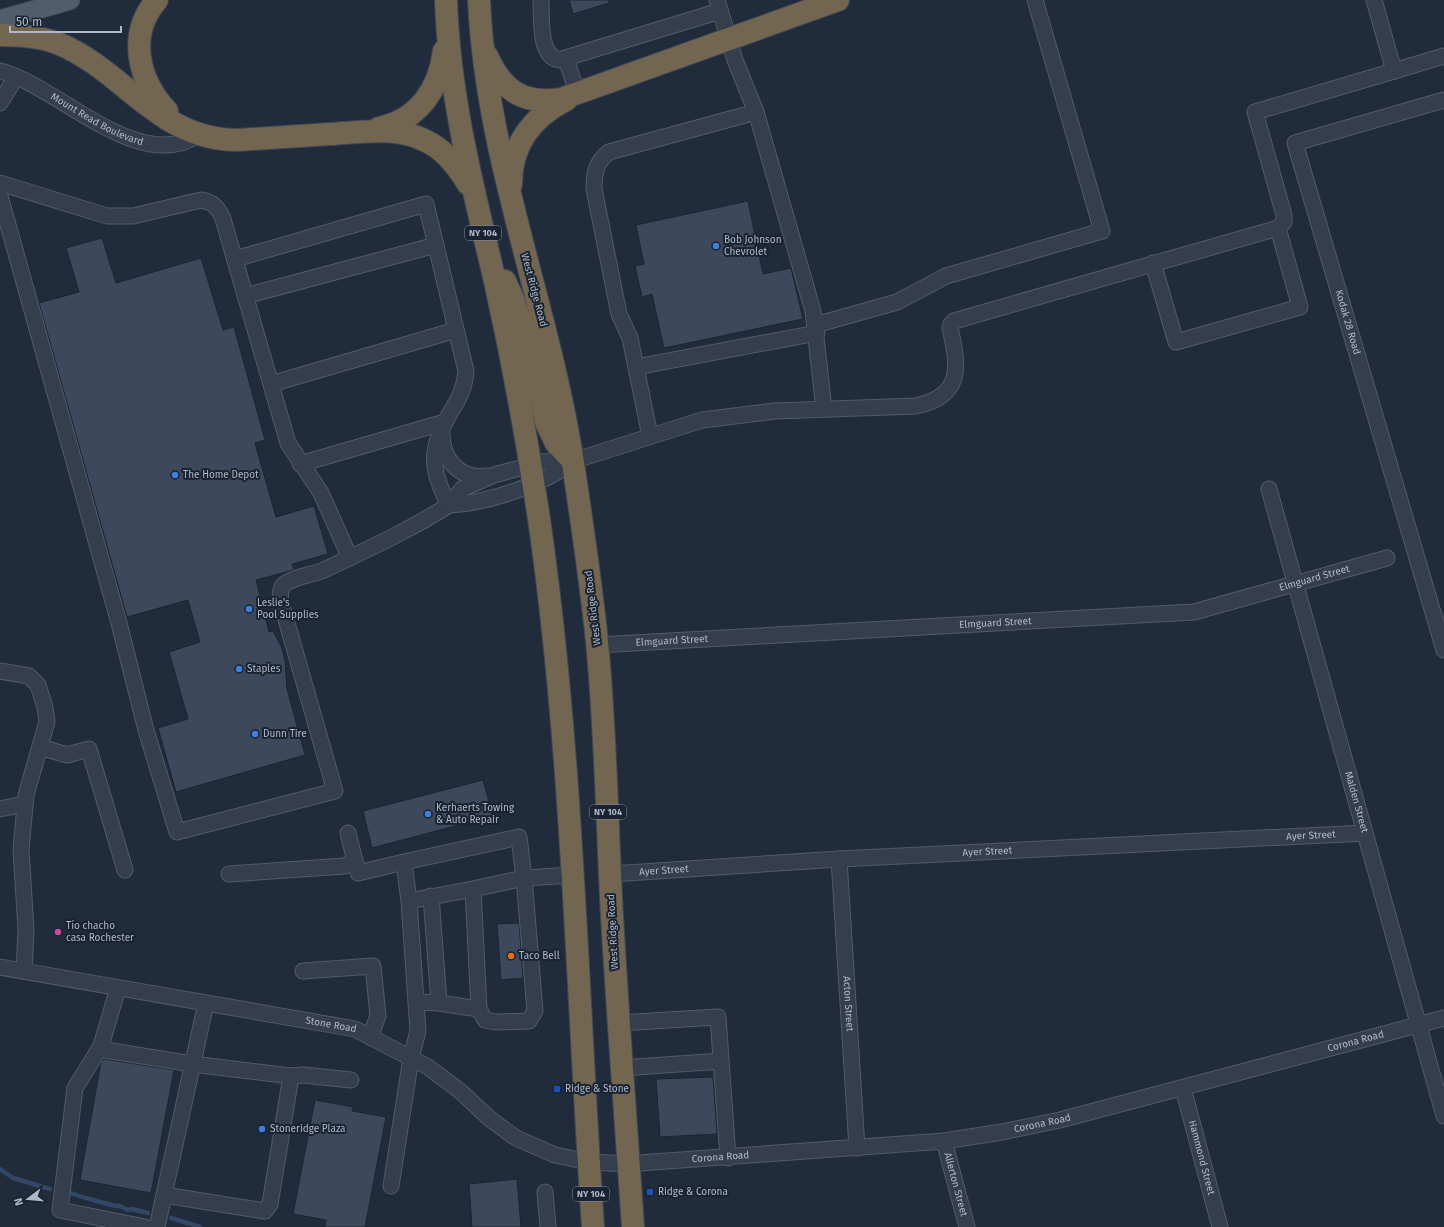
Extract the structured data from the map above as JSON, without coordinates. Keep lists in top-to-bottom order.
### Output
{
  "streets": {
    "highway": ["NY 104", "West Ridge Road"],
    "street": [
      "Mount Read Boulevard",
      "Kodak 28 Road",
      "Elmguard Street",
      "Malden Street",
      "Ayer Street",
      "Acton Street",
      "Stone Road",
      "Corona Road",
      "Hammond Street",
      "Allerton Street"
    ]
  },
  "crossings": [
    ["NY 104", "Stone Road"],
    ["West Ridge Road", "Elmguard Street"],
    ["West Ridge Road", "Ayer Street"],
    ["West Ridge Road", "Stone Road"],
    ["West Ridge Road", "Corona Road"],
    ["Elmguard Street", "Malden Street"],
    ["Malden Street", "Ayer Street"],
    ["Malden Street", "Corona Road"],
    ["Ayer Street", "Acton Street"],
    ["Acton Street", "Corona Road"],
    ["Stone Road", "Corona Road"],
    ["Corona Road", "Hammond Street"],
    ["Corona Road", "Allerton Street"]
  ],
  "places": {
    "other": [
      "Bob Johnson Chevrolet",
      "The Home Depot",
      "Leslie's Pool Supplies",
      "Staples",
      "Dunn Tire",
      "Kerhaerts Towing & Auto Repair",
      "Tío chacho casa Rochester",
      "Taco Bell",
      "Stoneridge Plaza"
    ],
    "transit": ["Ridge & Stone", "Ridge & Corona"]
  },
  "scale_bar": "50 m",
  "north": "left"
}
